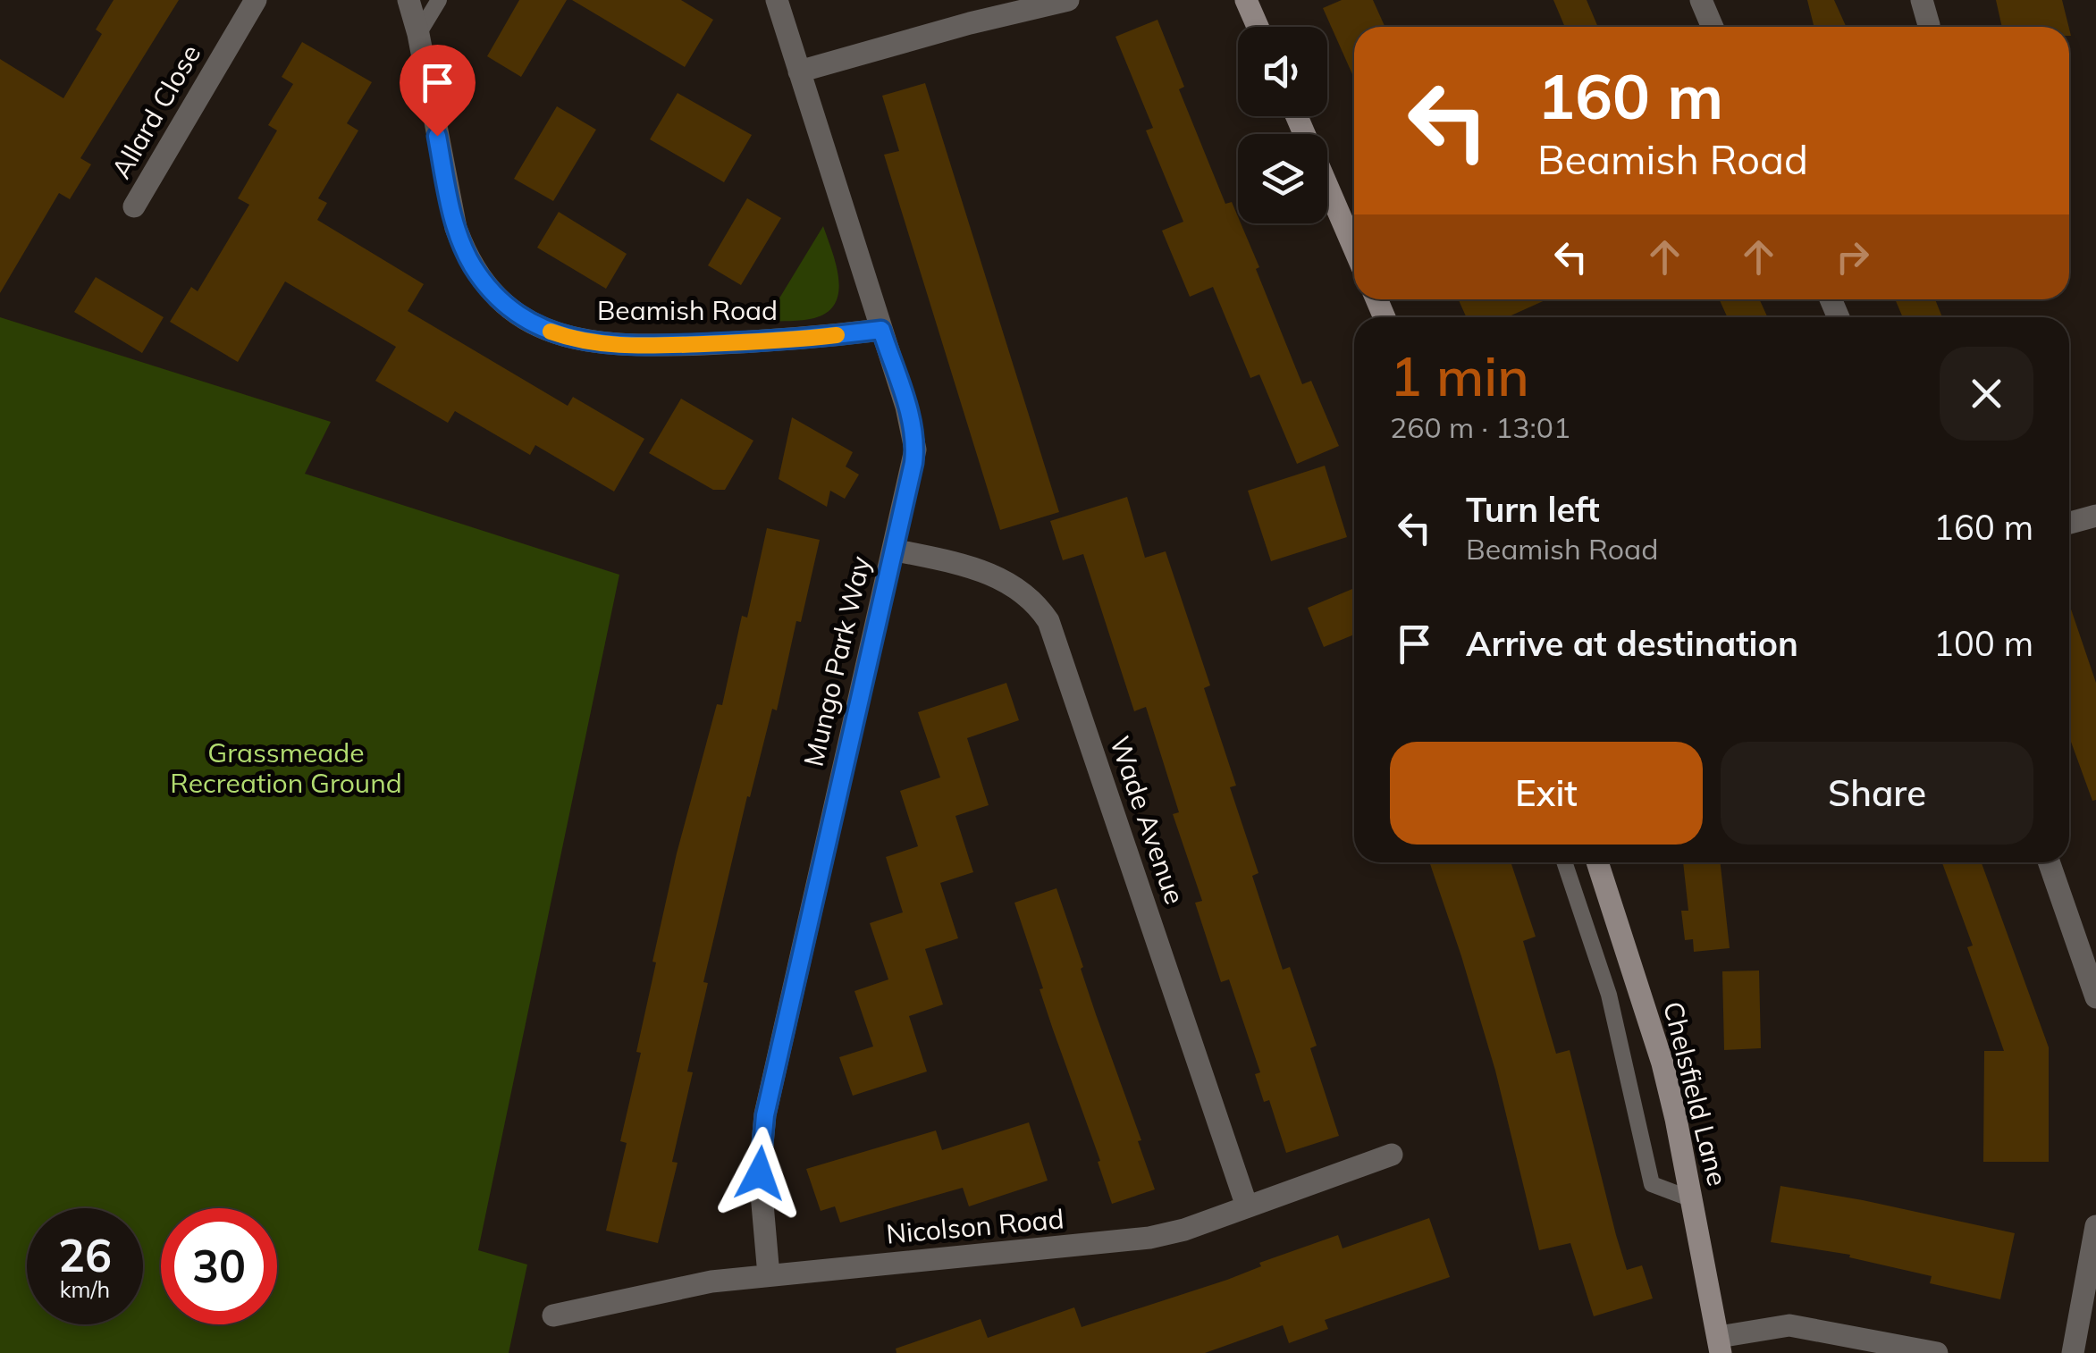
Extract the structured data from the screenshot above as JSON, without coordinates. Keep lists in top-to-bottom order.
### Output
{
  "streets": {
    "street": [
      "Allard Close",
      "Beamish Road",
      "Mungo Park Way",
      "Wade Avenue",
      "Chelsfield Lane",
      "Nicolson Road"
    ]
  },
  "crossings": [
    ["Beamish Road", "Mungo Park Way"],
    ["Mungo Park Way", "Wade Avenue"],
    ["Mungo Park Way", "Nicolson Road"],
    ["Wade Avenue", "Nicolson Road"]
  ],
  "parks": ["Grassmeade Recreation Ground"],
  "page": {
    "turn": ["160 m", "Beamish Road"],
    "heading": ["1 min", "260 m · 13:01"],
    "list": [
      {
        "name": "Turn left",
        "note": "Beamish Road",
        "value": "160 m"
      },
      {
        "name": "Arrive at destination",
        "value": "100 m"
      }
    ],
    "buttons": ["Exit", "Share"],
    "speed": "26 km/h",
    "limit": "30"
  }
}
